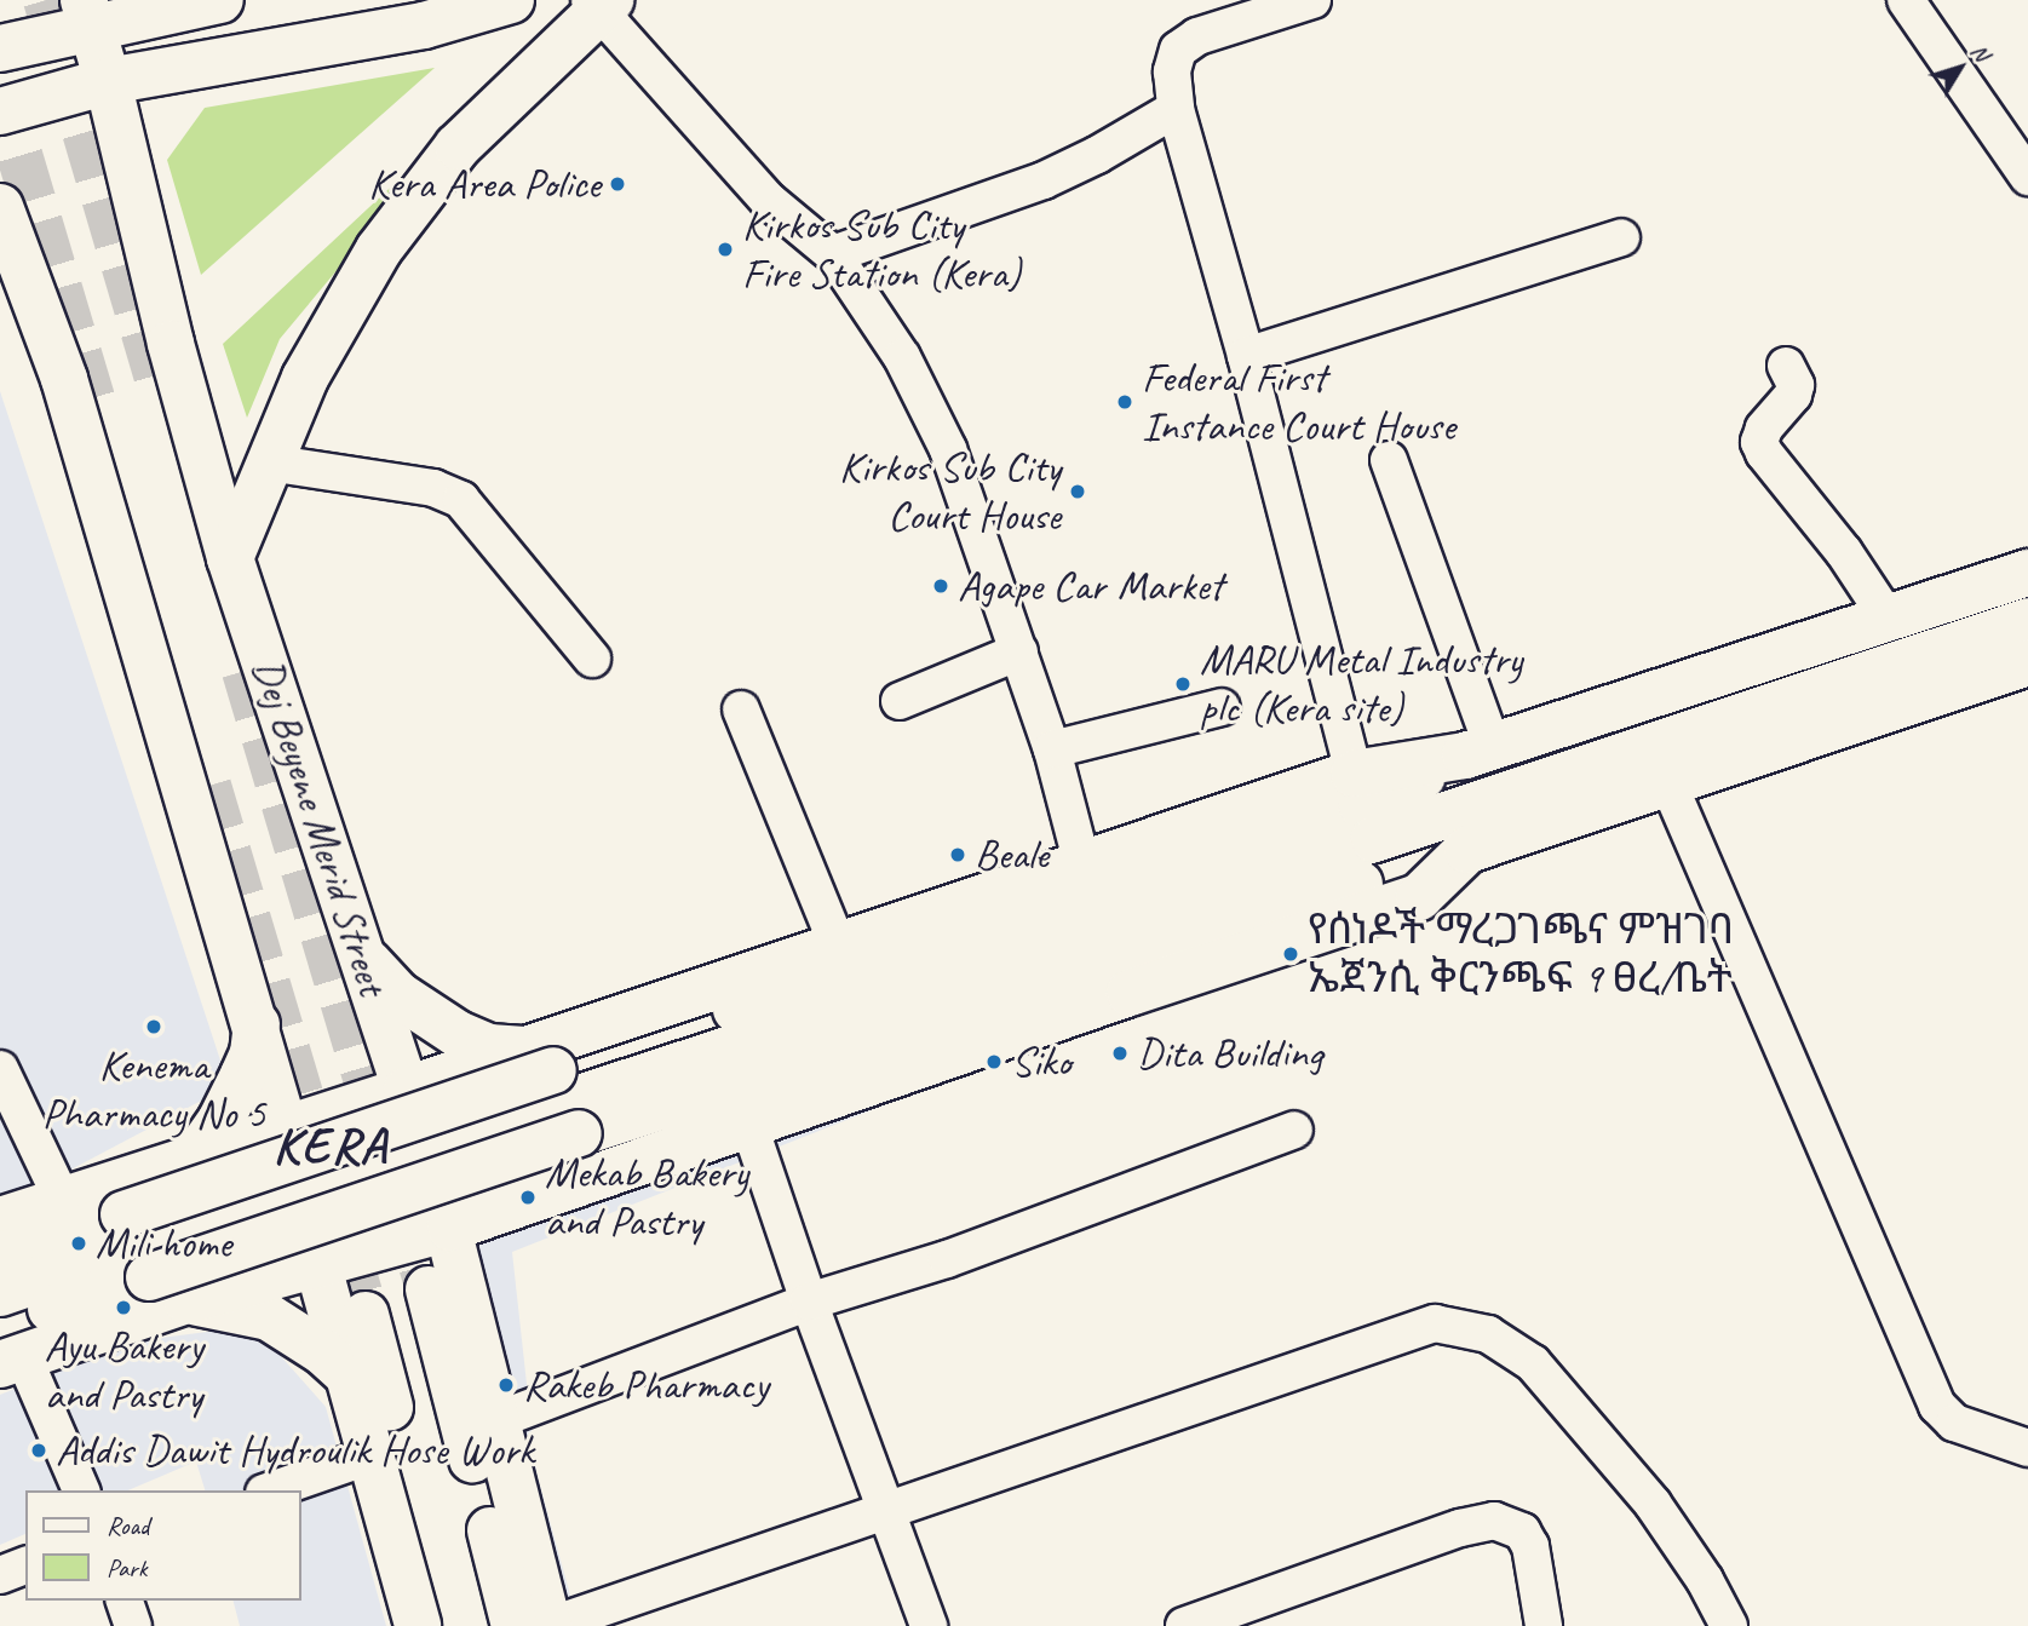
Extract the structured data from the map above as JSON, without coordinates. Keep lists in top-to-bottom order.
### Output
{
  "streets": {
    "main road": ["Dej Beyene Merid Street"]
  },
  "districts": ["KERA"],
  "places": [
    "Kera Area Police",
    "Kirkos Sub City Fire Station (Kera)",
    "Federal First Instance Court House",
    "Kirkos Sub City Court House",
    "Agape Car Market",
    "MARU Metal Industry plc (Kera site)",
    "Beale",
    "የሰነዶች ማረጋገጫና ምዝገባ ኤጀንሲ ቅርንጫፍ 9 ፀረ/ቤት",
    "Kenema Pharmacy No 5",
    "Dita Building",
    "Siko",
    "Mekab Bakery and Pastry",
    "Mili home",
    "Ayu Bakery and Pastry",
    "Rakeb Pharmacy",
    "Addis Dawit Hydroulik Hose Work"
  ],
  "legend": ["Road", "Park"],
  "north": "top right"
}
